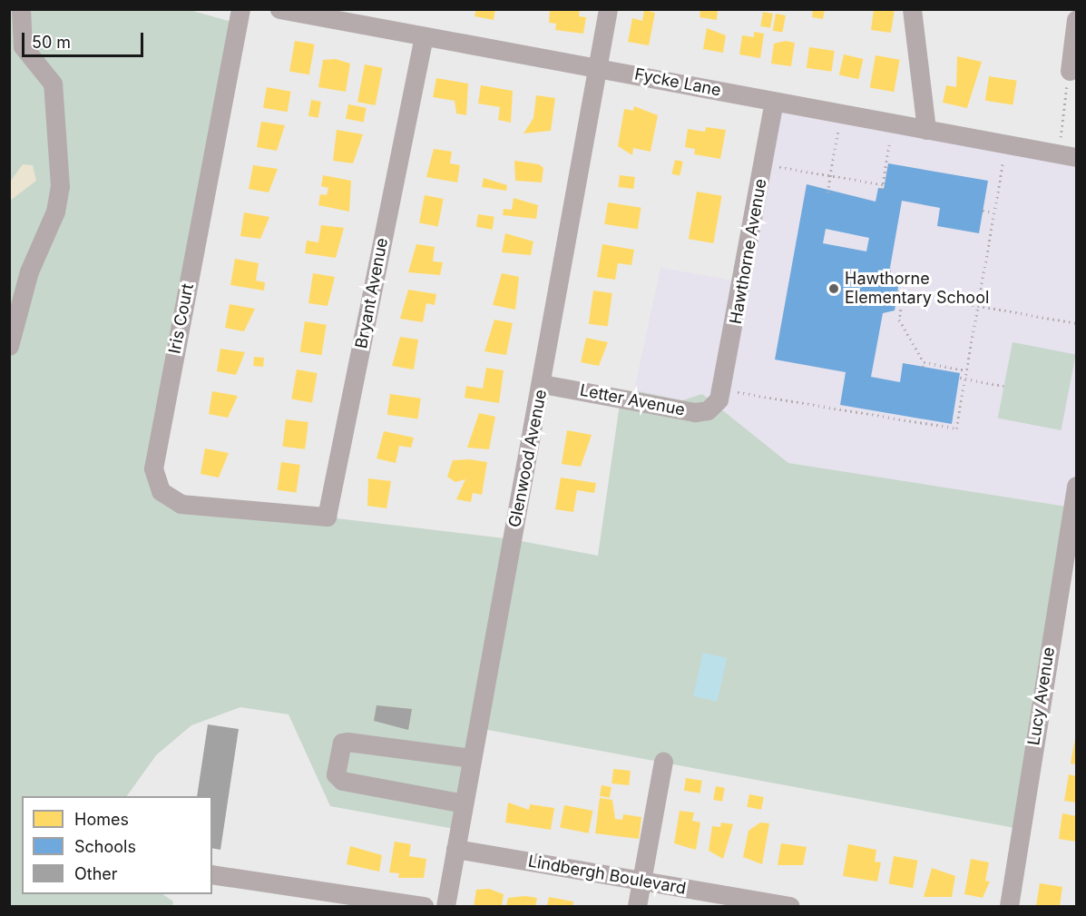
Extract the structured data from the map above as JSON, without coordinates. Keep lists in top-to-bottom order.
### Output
{
  "streets": {
    "street": [
      "Fycke Lane",
      "Hawthorne Avenue",
      "Bryant Avenue",
      "Iris Court",
      "Letter Avenue",
      "Glenwood Avenue",
      "Lucy Avenue",
      "Lindbergh Boulevard"
    ]
  },
  "crossings": [
    ["Fycke Lane", "Hawthorne Avenue"],
    ["Fycke Lane", "Bryant Avenue"],
    ["Fycke Lane", "Glenwood Avenue"],
    ["Hawthorne Avenue", "Letter Avenue"],
    ["Bryant Avenue", "Iris Court"],
    ["Letter Avenue", "Glenwood Avenue"],
    ["Glenwood Avenue", "Lindbergh Boulevard"]
  ],
  "places": ["Hawthorne Elementary School"],
  "legend": ["Homes", "Schools", "Other"],
  "scale_bar": "50 m"
}
